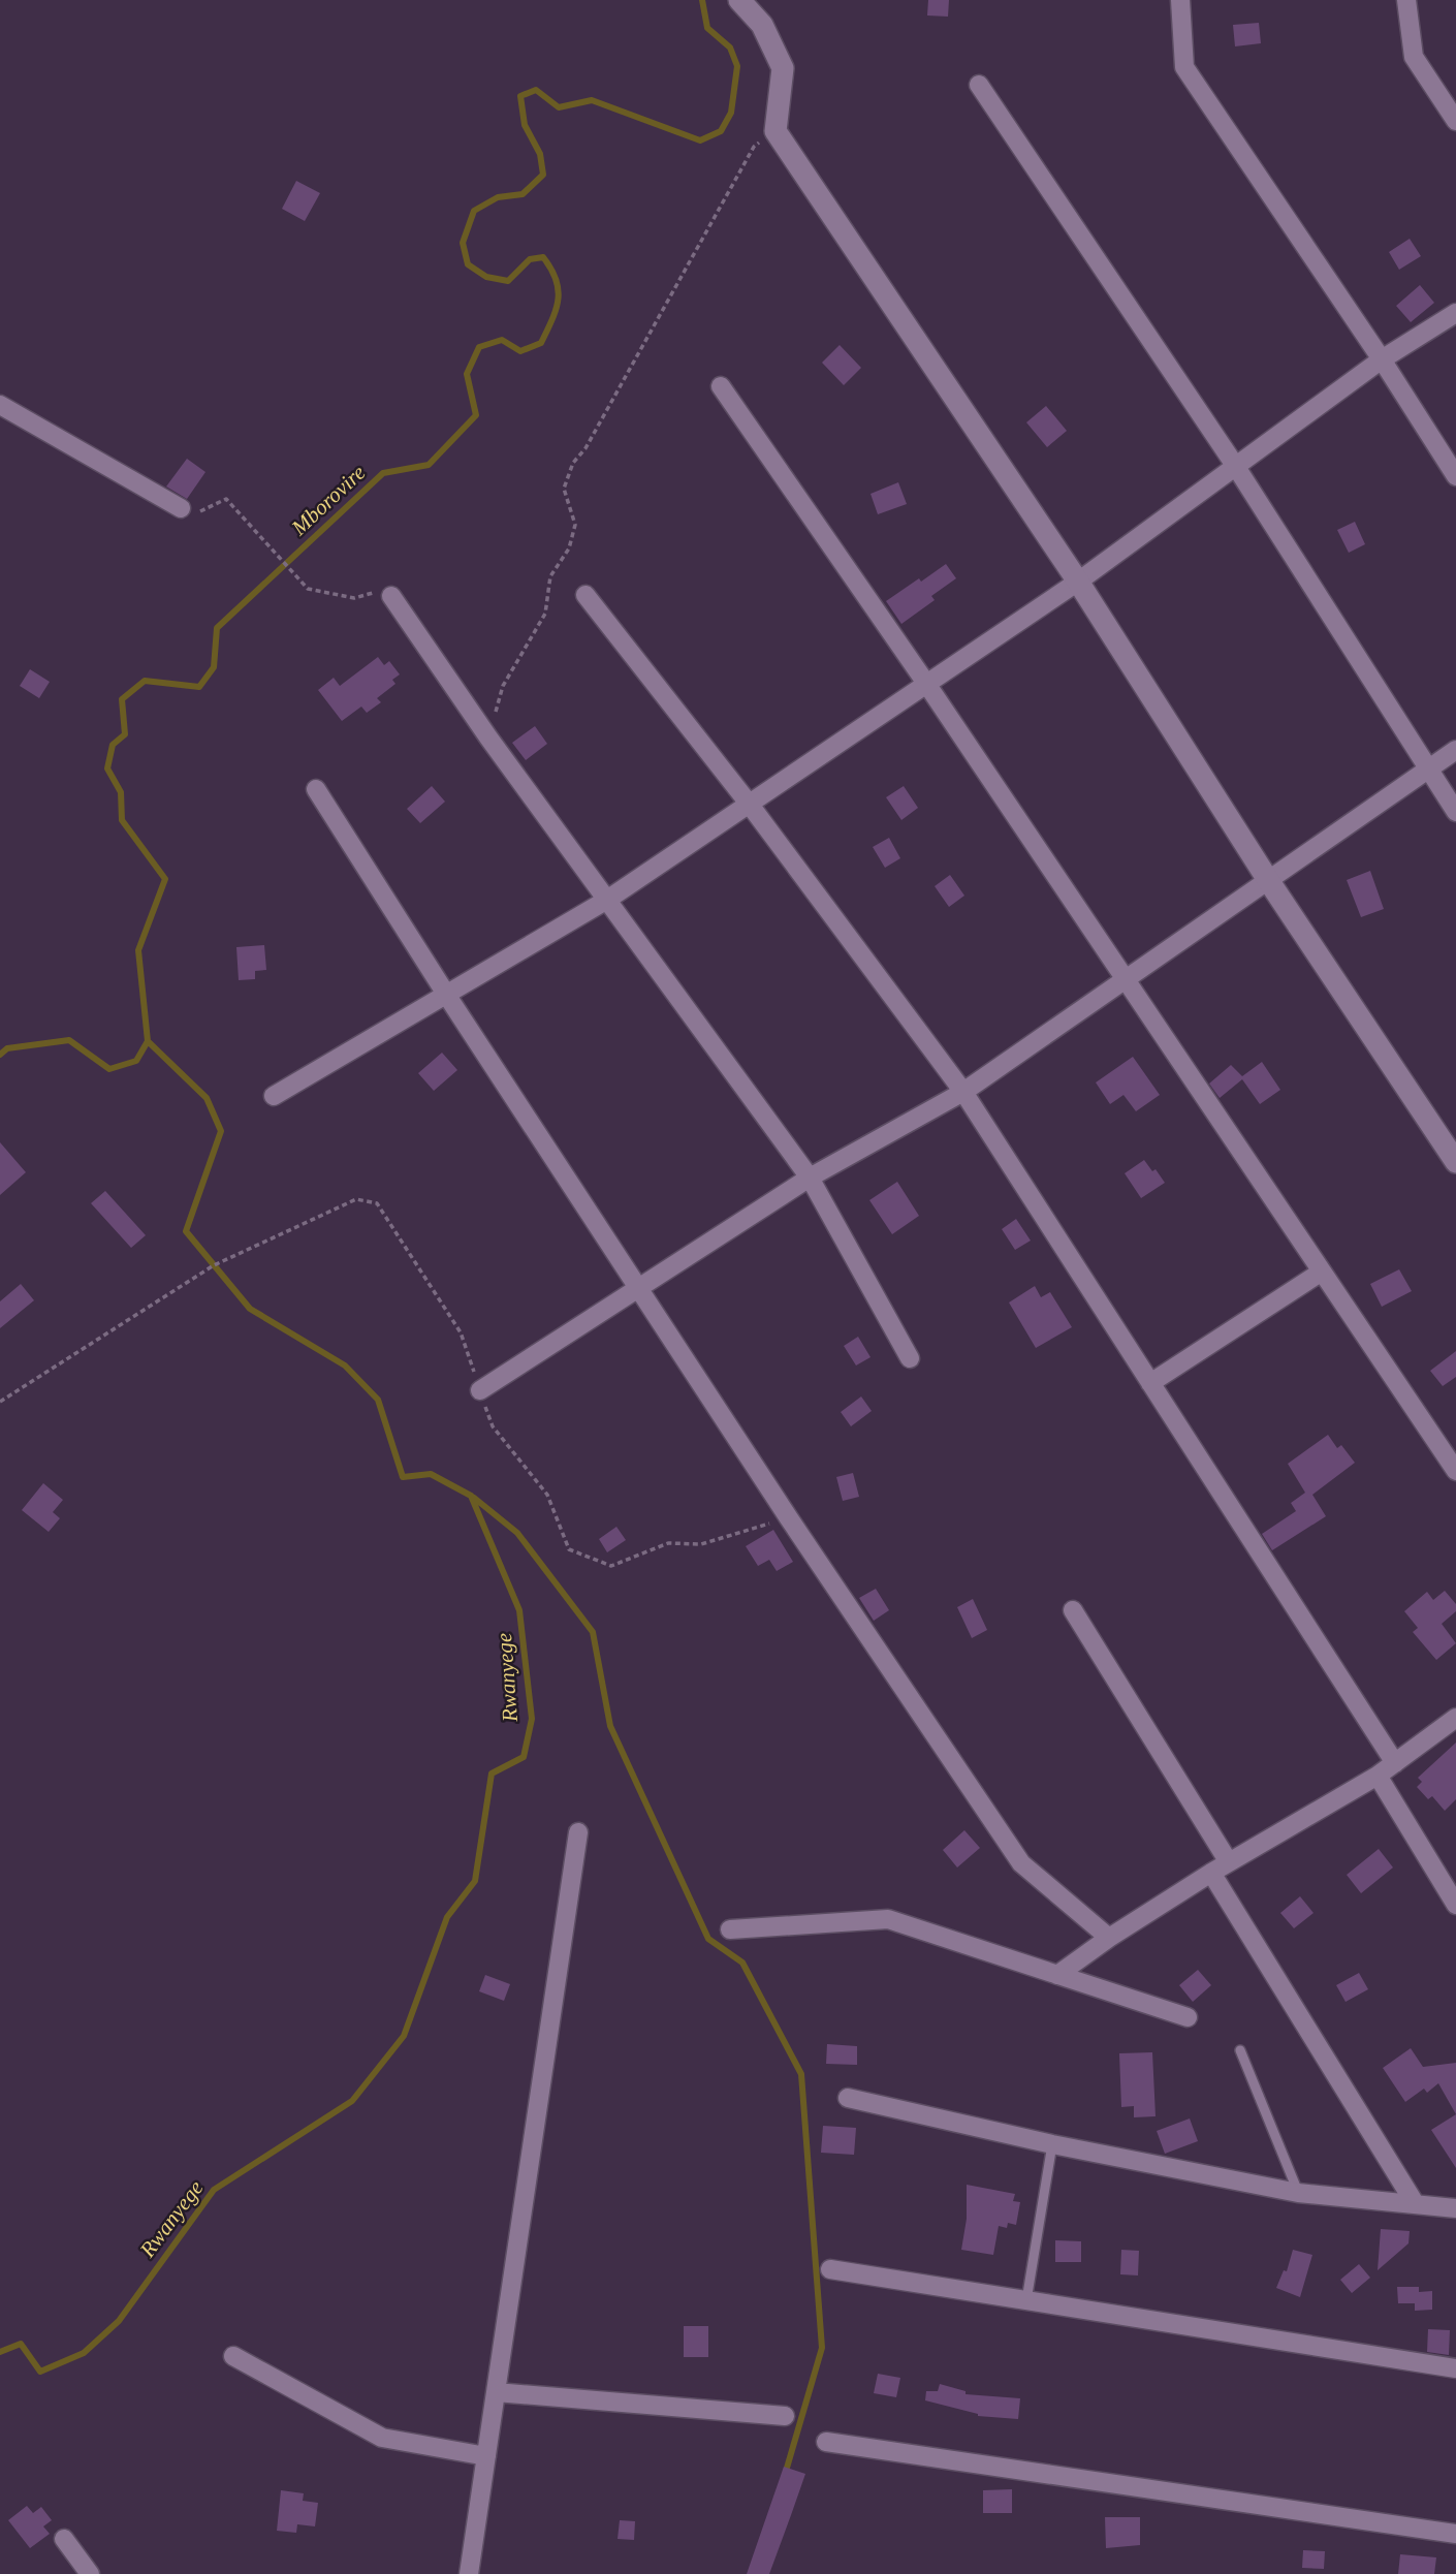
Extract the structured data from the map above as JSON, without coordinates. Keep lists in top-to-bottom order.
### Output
{
  "water": ["Mborovire", "Rwanyege"]
}
